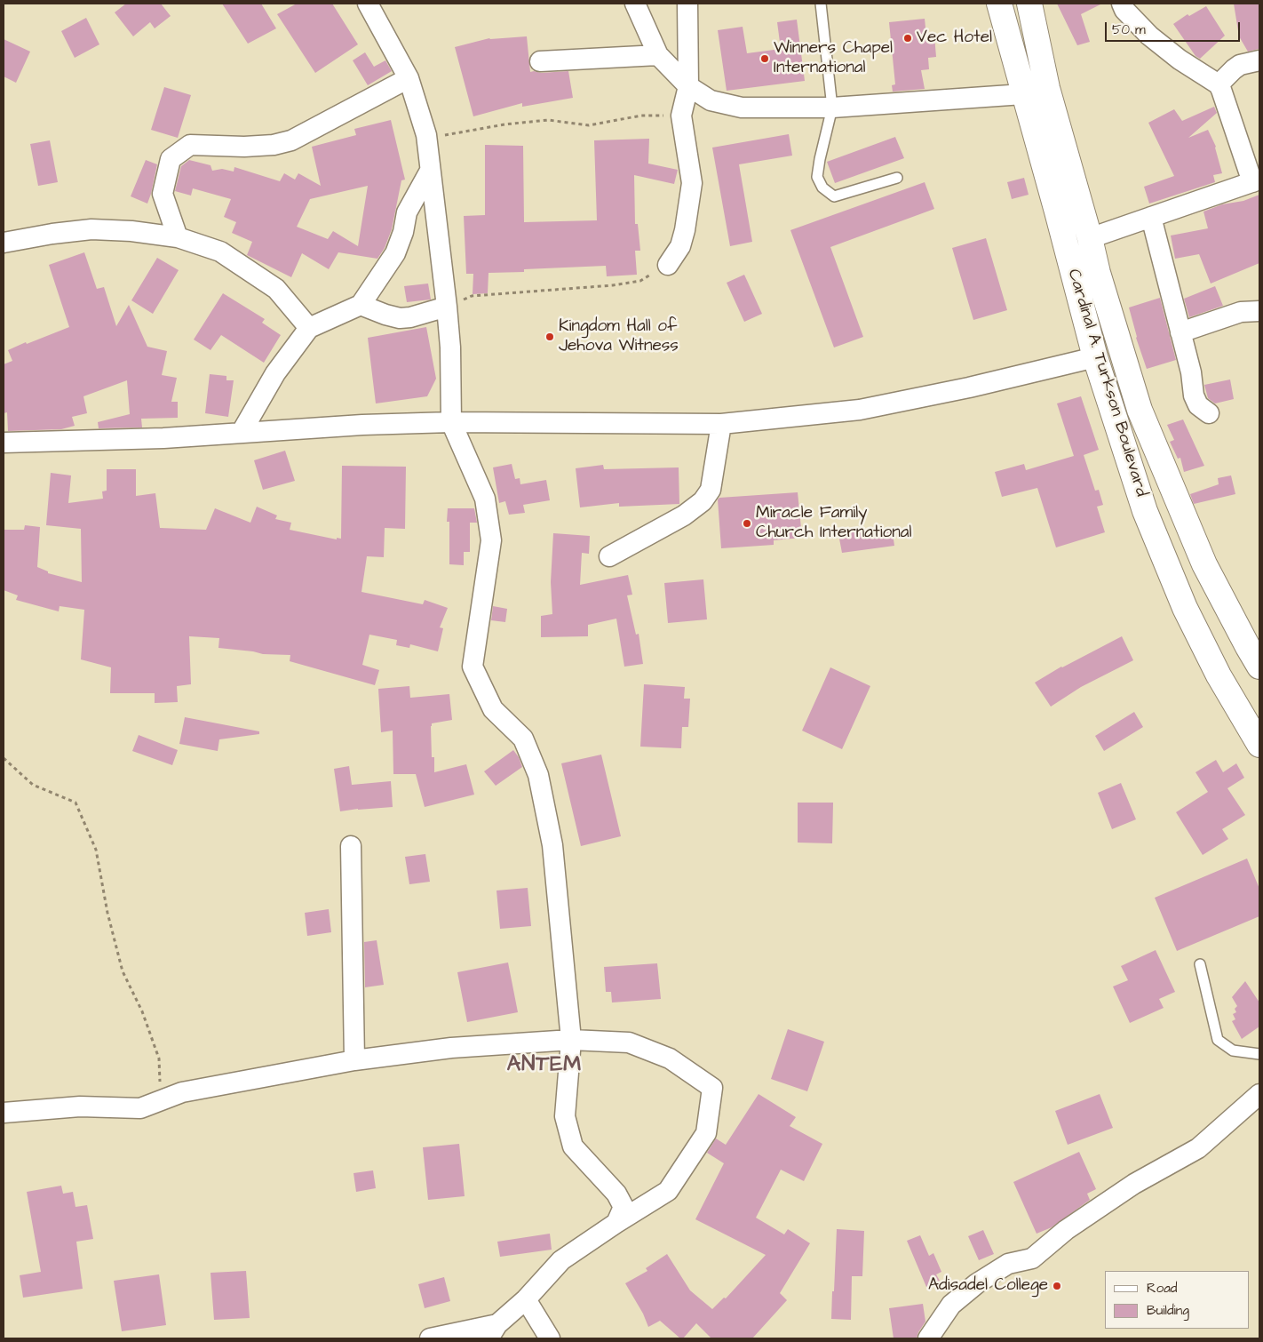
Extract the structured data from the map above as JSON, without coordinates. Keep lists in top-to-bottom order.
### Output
{
  "streets": {
    "street": ["Cardinal A. Turkson Boulevard"]
  },
  "districts": ["ANTEM"],
  "places": [
    "Vec Hotel",
    "Winners Chapel International",
    "Kingdom Hall of Jehova Witness",
    "Miracle Family Church International",
    "Adisadel College"
  ],
  "legend": ["Road", "Building"],
  "scale_bar": "50 m"
}
